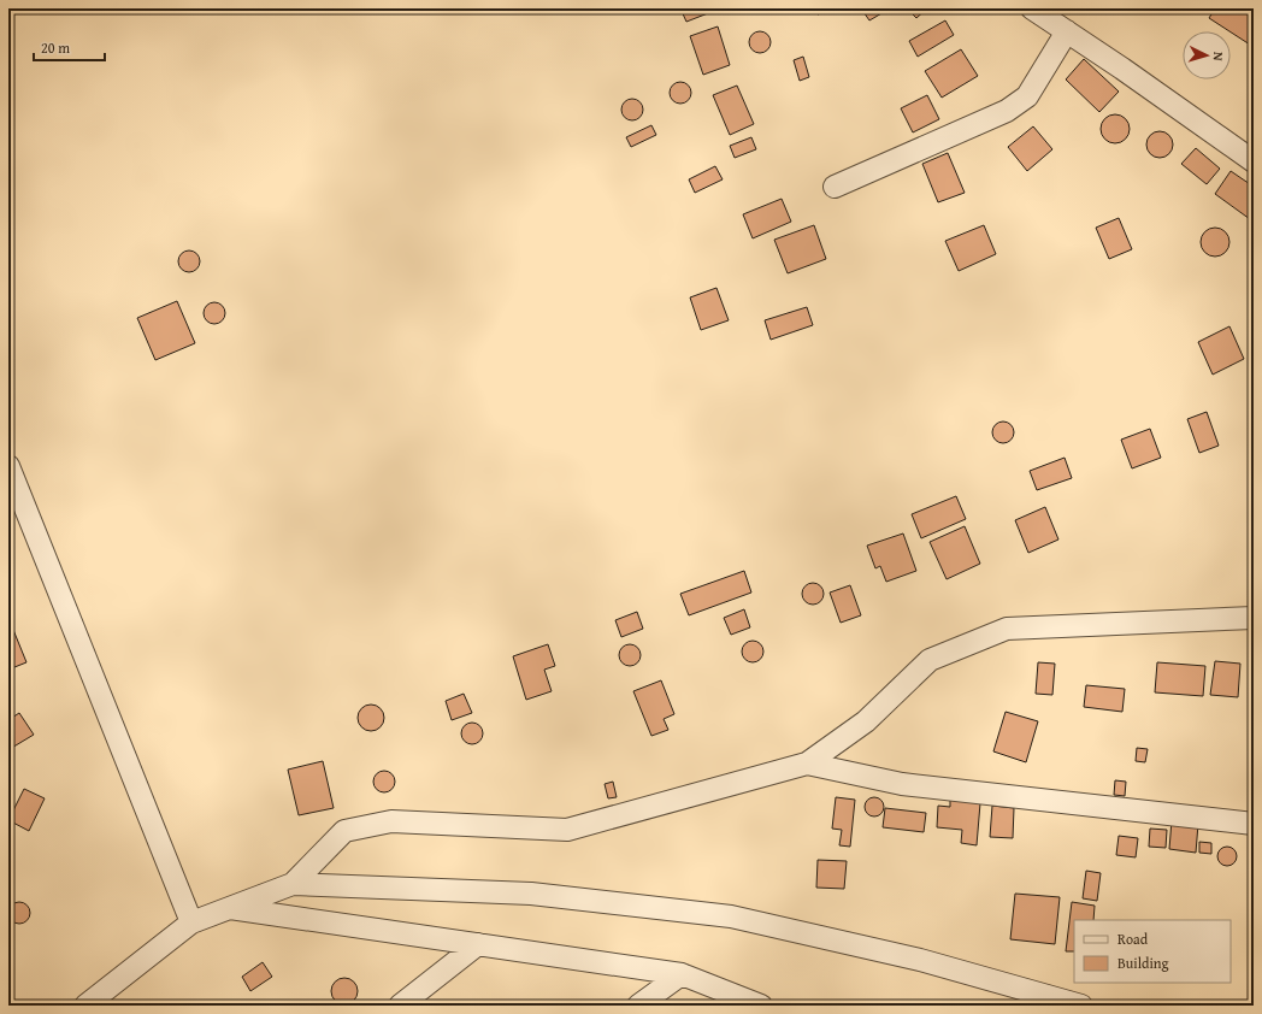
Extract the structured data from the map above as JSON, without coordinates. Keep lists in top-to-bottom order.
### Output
{
  "legend": ["Road", "Building"],
  "scale_bar": "20 m",
  "north": "right"
}
